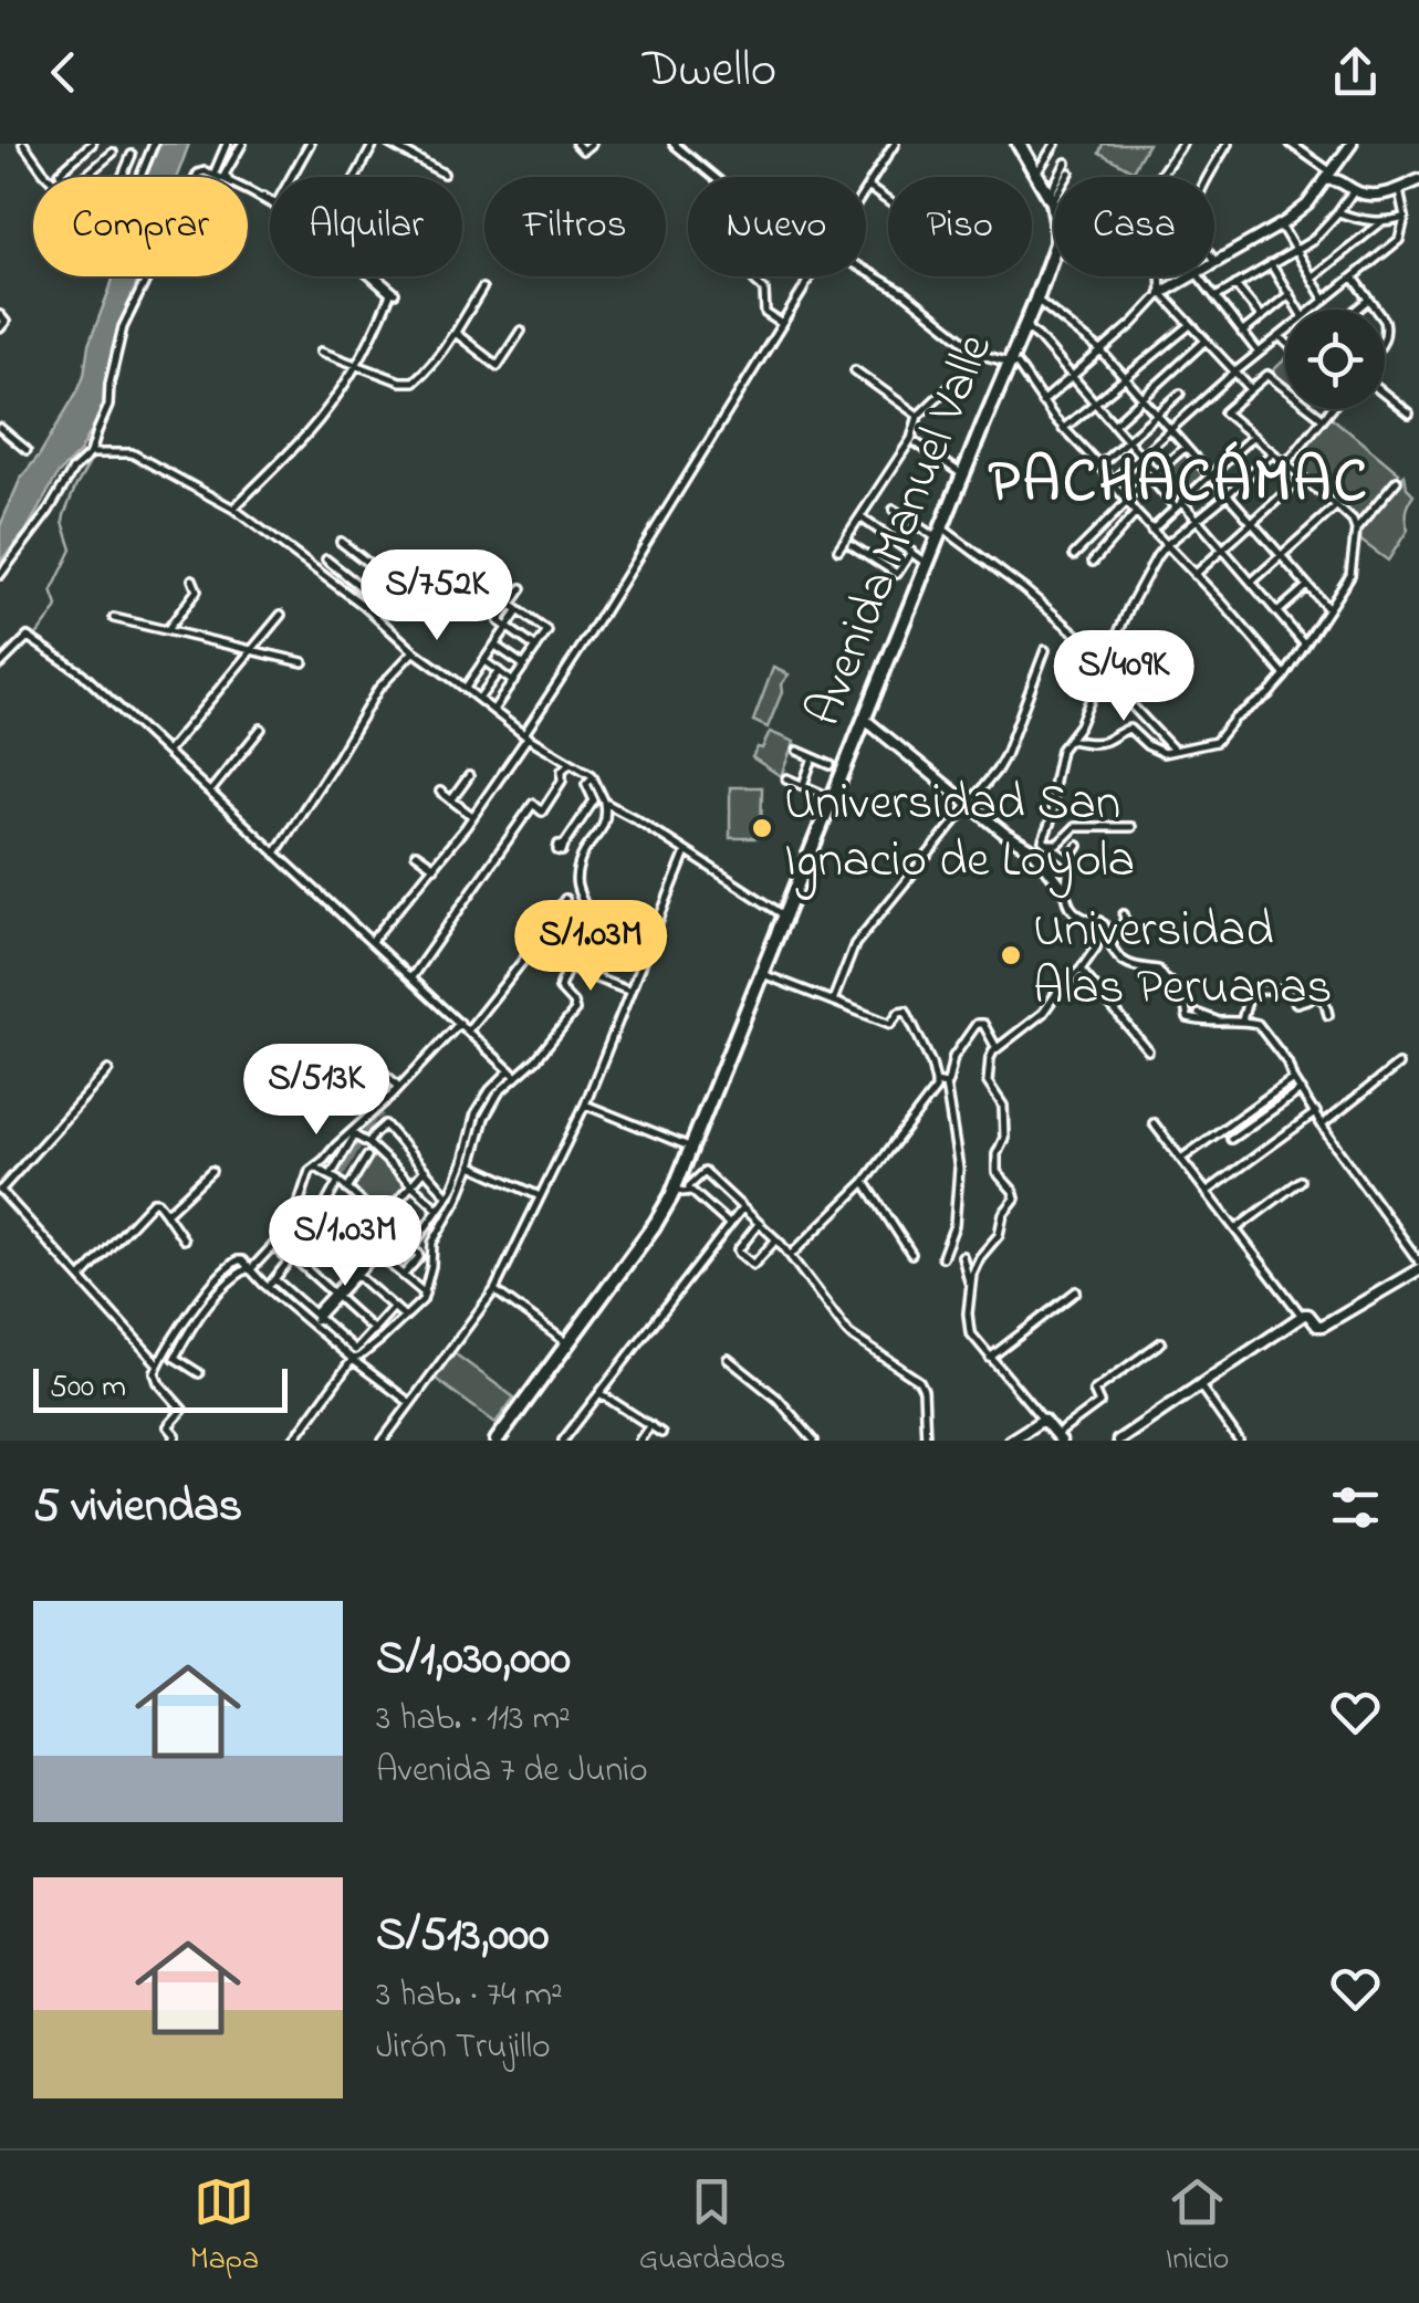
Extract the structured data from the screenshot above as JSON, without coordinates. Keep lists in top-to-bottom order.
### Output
{
  "streets": {
    "main road": ["Avenida Manuel Valle"]
  },
  "districts": ["PACHACÁMAC"],
  "places": ["Universidad San Ignacio de Loyola", "Universidad Alas Peruanas"],
  "scale_bar": "500 m",
  "page": {
    "header": "Dwello",
    "chip": [
      "Comprar",
      "Alquilar",
      "Filtros",
      "Nuevo",
      "Piso",
      "Casa"
    ],
    "price": [
      "S/752K",
      "S/409K",
      "S/1.03M",
      "S/513K",
      "S/1.03M"
    ],
    "scale": "500 m",
    "heading": "5 viviendas",
    "list": [
      {
        "name": "S/1,030,000",
        "note": "3 hab. · 113 m² · Avenida 7 de Junio"
      },
      {
        "name": "S/513,000",
        "note": "3 hab. · 74 m² · Jirón Trujillo"
      }
    ],
    "tabs": ["Mapa", "Guardados", "Inicio"]
  }
}
